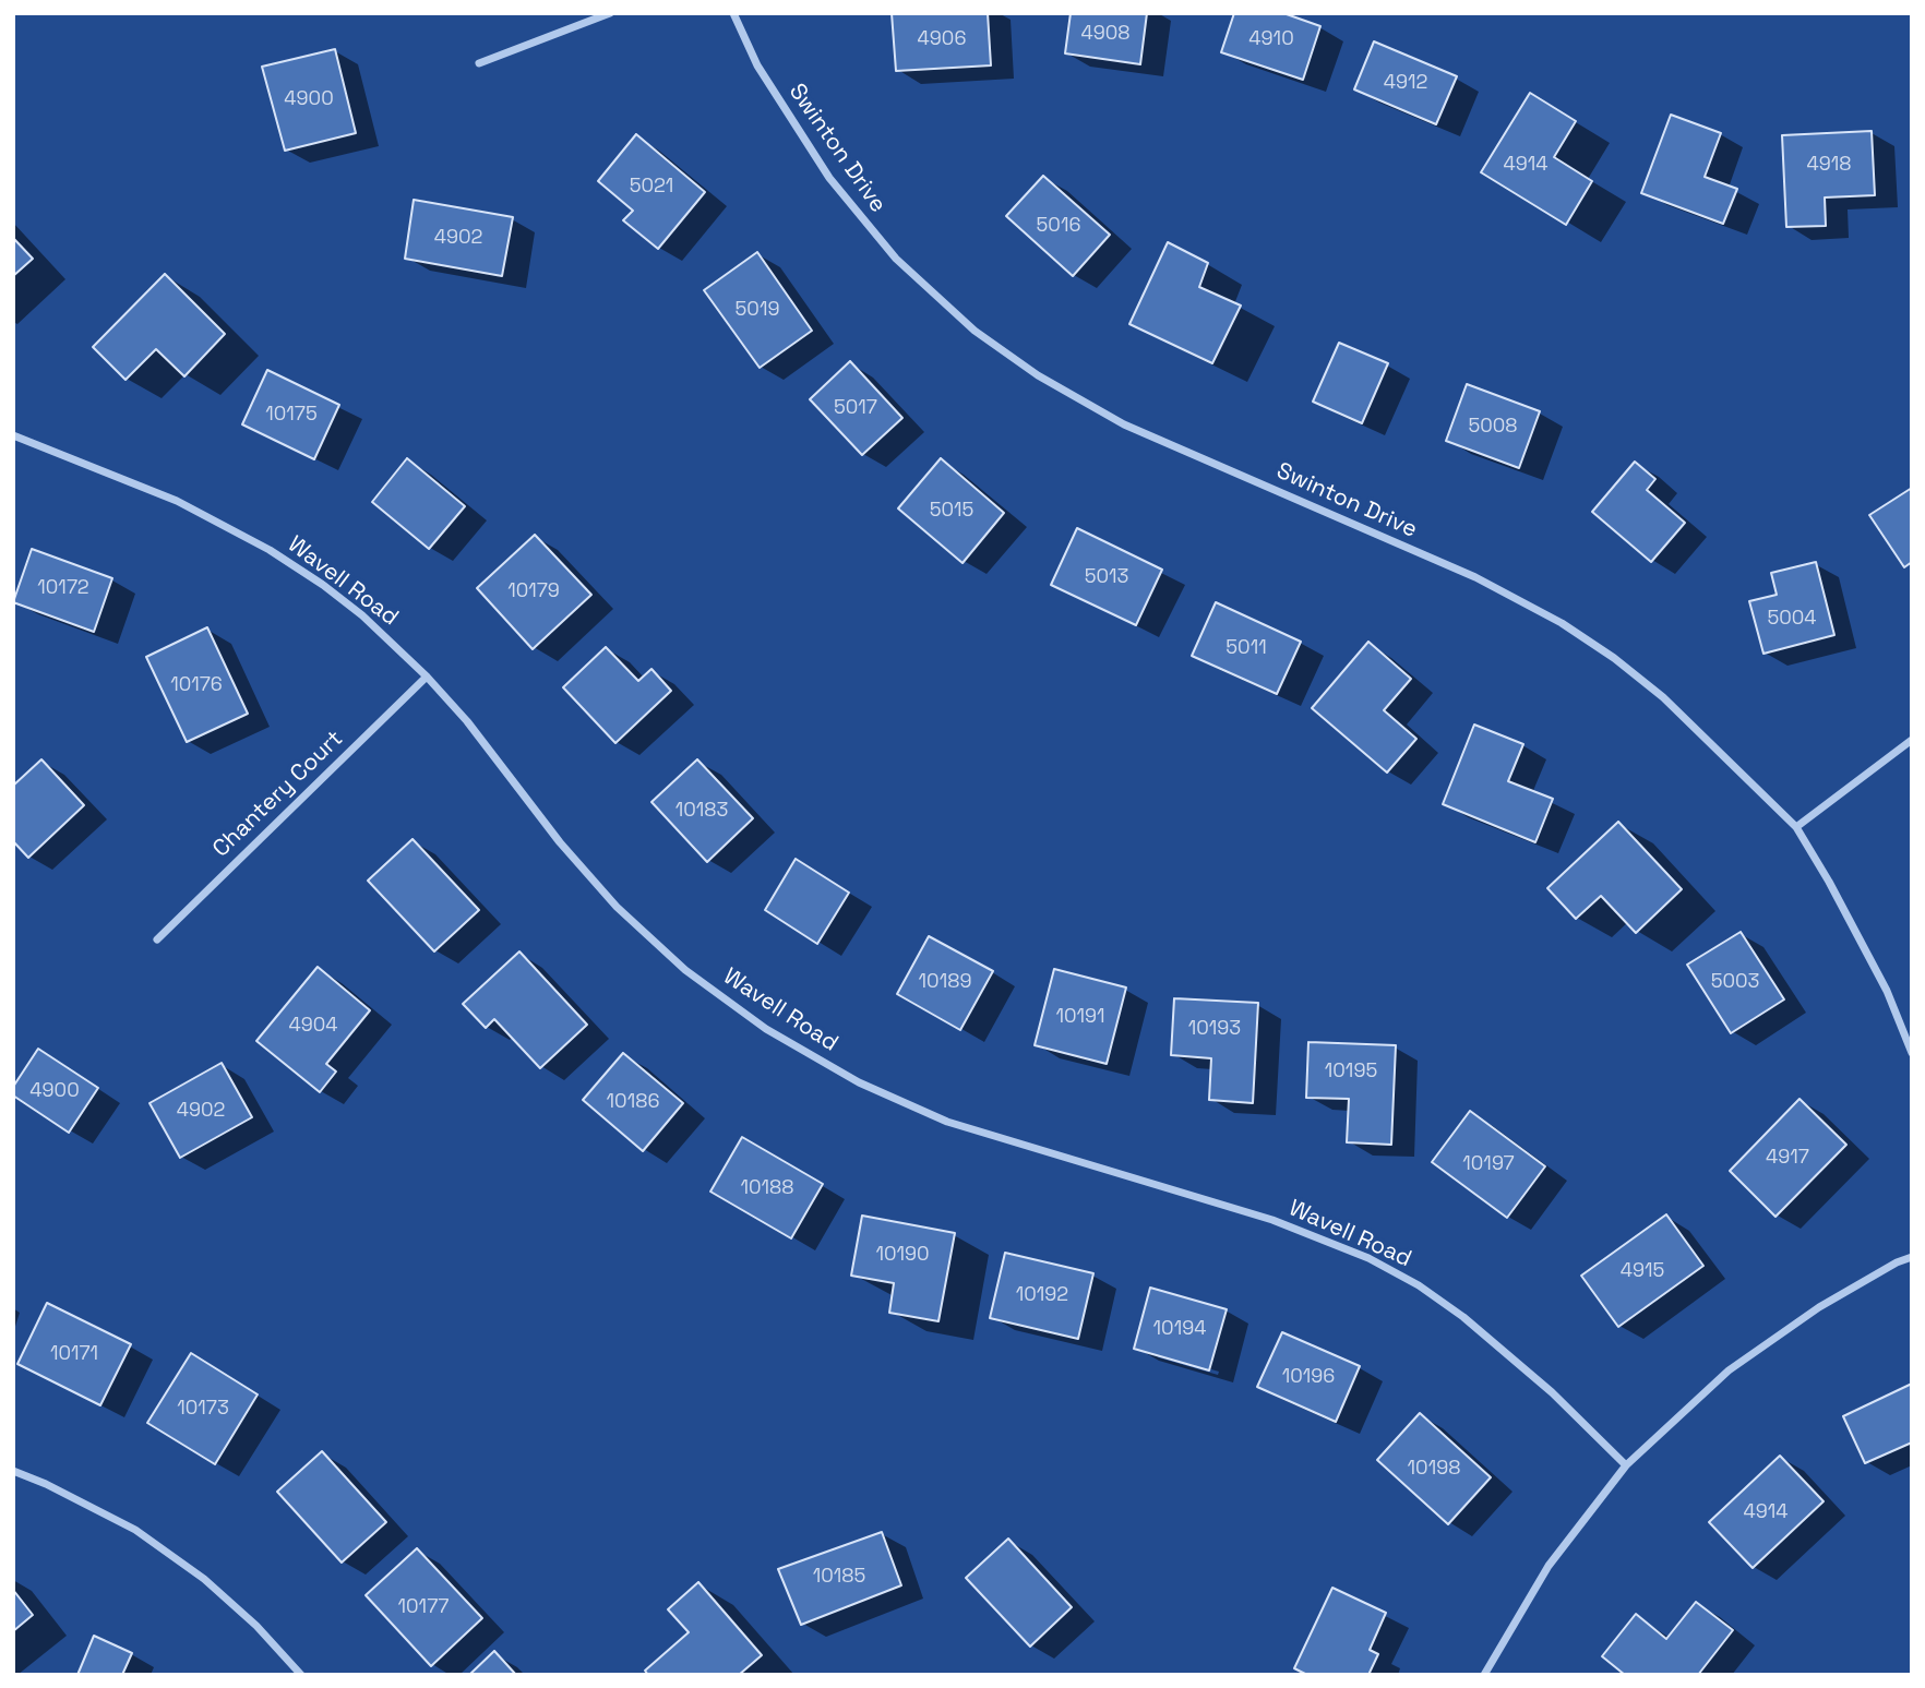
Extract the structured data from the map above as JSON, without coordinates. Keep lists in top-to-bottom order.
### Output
{
  "streets": {
    "street": ["Swinton Drive", "Wavell Road", "Chantery Court"]
  },
  "crossings": [
    ["Wavell Road", "Chantery Court"]
  ],
  "house_numbers": [
    "4908",
    "4906",
    "4910",
    "4912",
    "4900",
    "4914",
    "4918",
    "5021",
    "5016",
    "4902",
    "5019",
    "5017",
    "10175",
    "5008",
    "5015",
    "5013",
    "10172",
    "10179",
    "5004",
    "5011",
    "10176",
    "10183",
    "10189",
    "5003",
    "10191",
    "4904",
    "10193",
    "10195",
    "4900",
    "10186",
    "4902",
    "4917",
    "10197",
    "10188",
    "10190",
    "4915",
    "10192",
    "10194",
    "10171",
    "10196",
    "10173",
    "10198",
    "4914",
    "10185",
    "10177"
  ]
}
